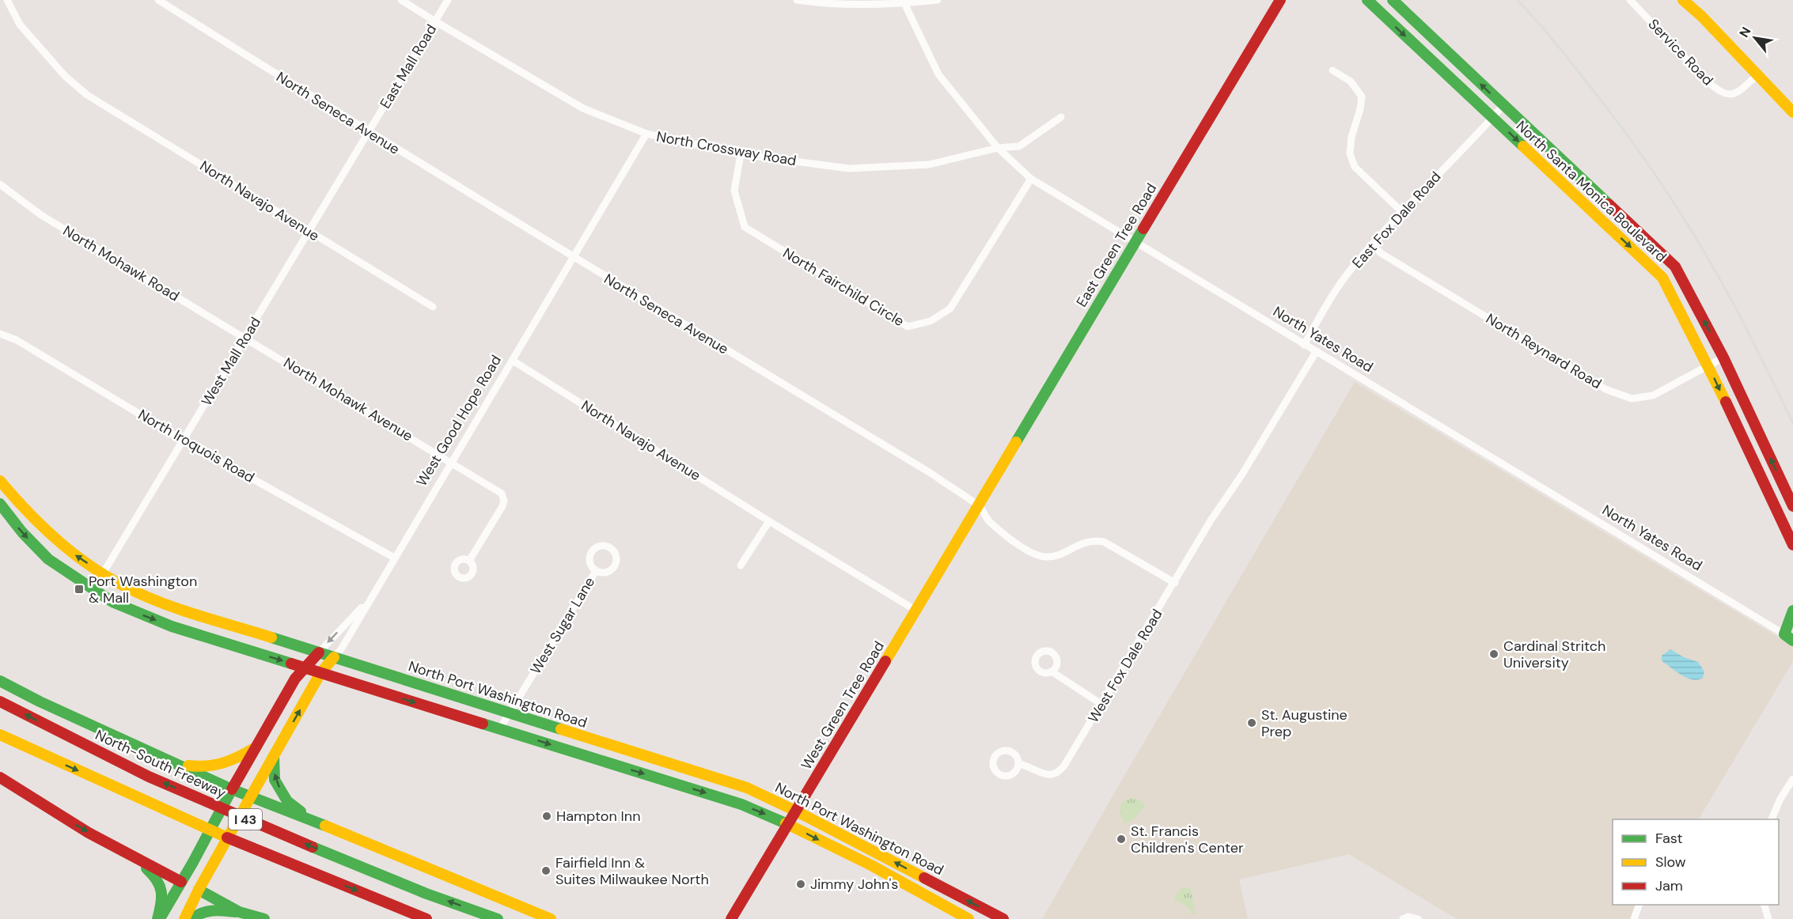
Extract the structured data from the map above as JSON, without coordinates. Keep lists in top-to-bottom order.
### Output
{
  "streets": {
    "main road": [
      "North Santa Monica Boulevard",
      "East Green Tree Road",
      "West Good Hope Road",
      "North Port Washington Road",
      "West Green Tree Road",
      "North-South Freeway",
      "I 43"
    ],
    "street": [
      "Service Road",
      "East Mall Road",
      "North Seneca Avenue",
      "North Crossway Road",
      "North Navajo Avenue",
      "East Fox Dale Road",
      "North Mohawk Road",
      "North Fairchild Circle",
      "North Yates Road",
      "North Reynard Road",
      "West Mall Road",
      "North Mohawk Avenue",
      "North Iroquois Road",
      "West Sugar Lane",
      "West Fox Dale Road"
    ]
  },
  "crossings": [
    ["East Mall Road", "North Seneca Avenue"],
    ["East Mall Road", "North Crossway Road"],
    ["East Mall Road", "West Mall Road"],
    ["North Seneca Avenue", "East Green Tree Road"],
    ["North Seneca Avenue", "West Mall Road"],
    ["North Seneca Avenue", "West Good Hope Road"],
    ["North Seneca Avenue", "West Fox Dale Road"],
    ["North Seneca Avenue", "West Green Tree Road"],
    ["North Crossway Road", "North Fairchild Circle"],
    ["North Crossway Road", "North Yates Road"],
    ["North Crossway Road", "West Good Hope Road"],
    ["North Santa Monica Boulevard", "East Fox Dale Road"],
    ["North Santa Monica Boulevard", "North Reynard Road"],
    ["North Navajo Avenue", "West Mall Road"],
    ["North Navajo Avenue", "West Good Hope Road"],
    ["North Navajo Avenue", "West Green Tree Road"],
    ["East Fox Dale Road", "North Yates Road"],
    ["East Fox Dale Road", "North Reynard Road"],
    ["East Green Tree Road", "North Yates Road"],
    ["East Green Tree Road", "West Green Tree Road"],
    ["North Mohawk Road", "West Mall Road"],
    ["North Mohawk Road", "North Mohawk Avenue"],
    ["North Fairchild Circle", "North Yates Road"],
    ["North Yates Road", "West Fox Dale Road"],
    ["West Mall Road", "North Mohawk Avenue"],
    ["West Mall Road", "North Iroquois Road"],
    ["West Mall Road", "North Port Washington Road"],
    ["North Mohawk Avenue", "West Good Hope Road"],
    ["West Good Hope Road", "North Iroquois Road"],
    ["West Good Hope Road", "North Port Washington Road"],
    ["West Sugar Lane", "North Port Washington Road"],
    ["North Port Washington Road", "West Green Tree Road"]
  ],
  "places": {
    "transit": ["Port Washington & Mall"],
    "other": [
      "Cardinal Stritch University",
      "St. Augustine Prep",
      "Hampton Inn",
      "St. Francis Children's Center",
      "Fairfield Inn & Suites Milwaukee North",
      "Jimmy John's"
    ]
  },
  "legend": ["Fast", "Slow", "Jam"],
  "north": "top left"
}
